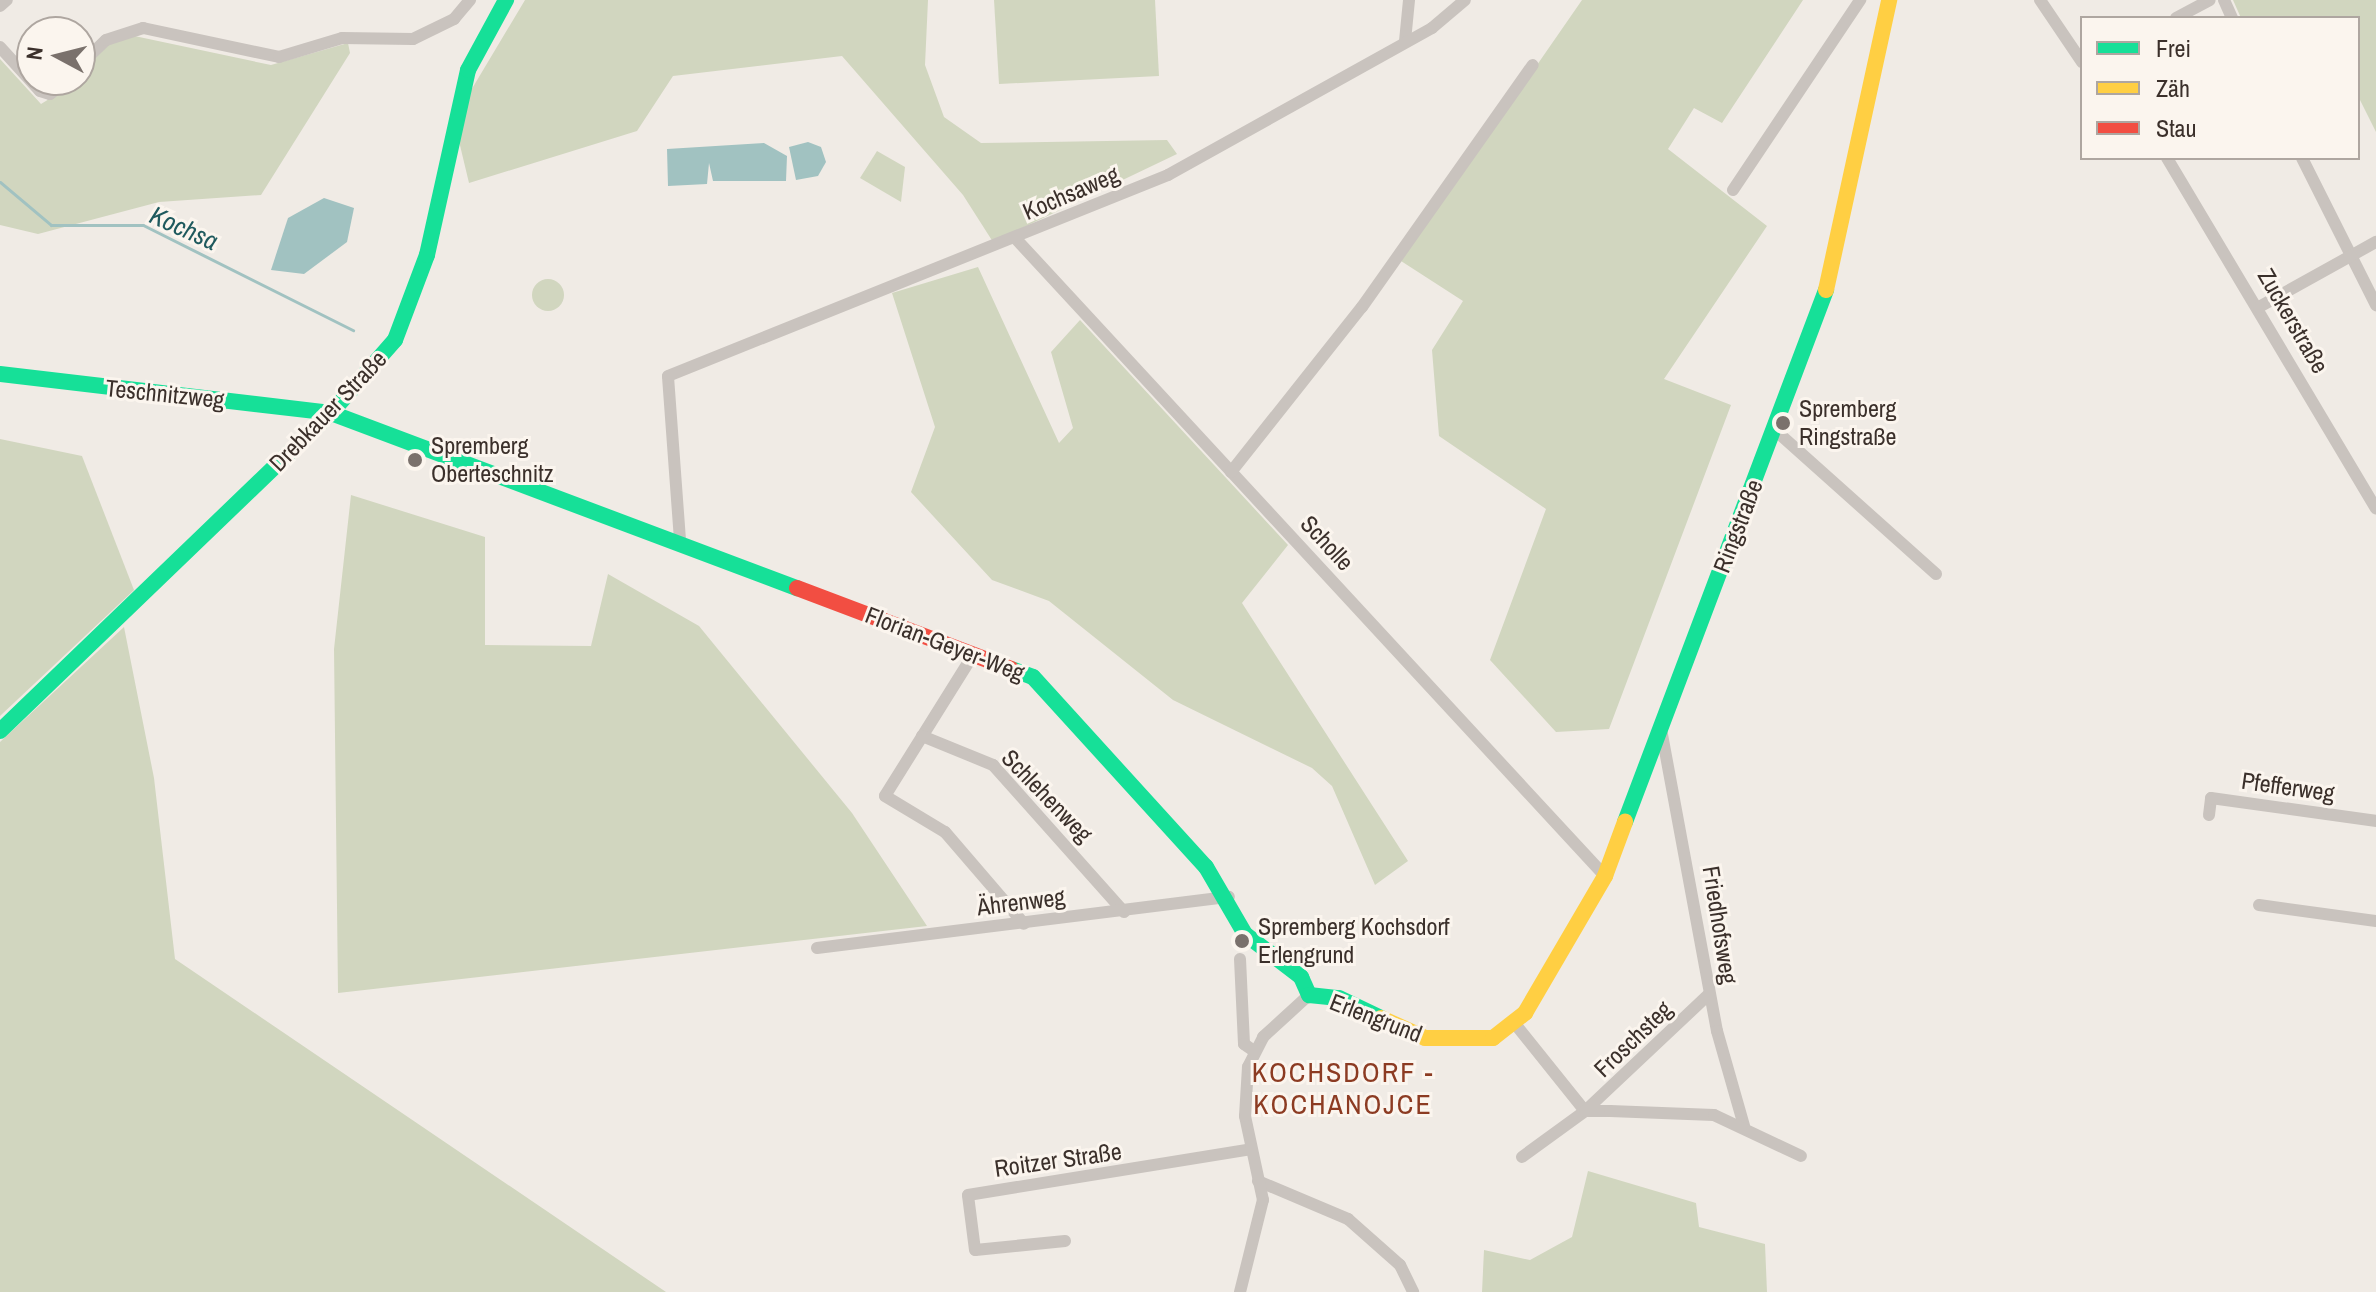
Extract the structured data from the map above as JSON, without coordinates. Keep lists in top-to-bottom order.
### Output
{
  "streets": {
    "street": [
      "Kochsaweg",
      "Zuckerstraße",
      "Teschnitzweg",
      "Drebkauer Straße",
      "Ringstraße",
      "Scholle",
      "Florian-Geyer-Weg",
      "Pfefferweg",
      "Schlehenweg",
      "Ährenweg",
      "Friedhofsweg",
      "Erlengrund",
      "Froschsteg",
      "Roitzer Straße"
    ]
  },
  "crossings": [
    ["Kochsaweg", "Scholle"],
    ["Kochsaweg", "Florian-Geyer-Weg"],
    ["Teschnitzweg", "Drebkauer Straße"],
    ["Teschnitzweg", "Florian-Geyer-Weg"],
    ["Drebkauer Straße", "Florian-Geyer-Weg"],
    ["Ringstraße", "Scholle"],
    ["Ringstraße", "Friedhofsweg"],
    ["Ringstraße", "Erlengrund"],
    ["Florian-Geyer-Weg", "Ährenweg"],
    ["Florian-Geyer-Weg", "Erlengrund"],
    ["Schlehenweg", "Ährenweg"],
    ["Friedhofsweg", "Froschsteg"]
  ],
  "districts": ["KOCHSDORF - KOCHANOJCE"],
  "water": ["Kochsa"],
  "places": ["Spremberg Ringstraße", "Spremberg Oberteschnitz", "Spremberg Kochsdorf Erlengrund"],
  "legend": ["Frei", "Zäh", "Stau"],
  "north": "left"
}
